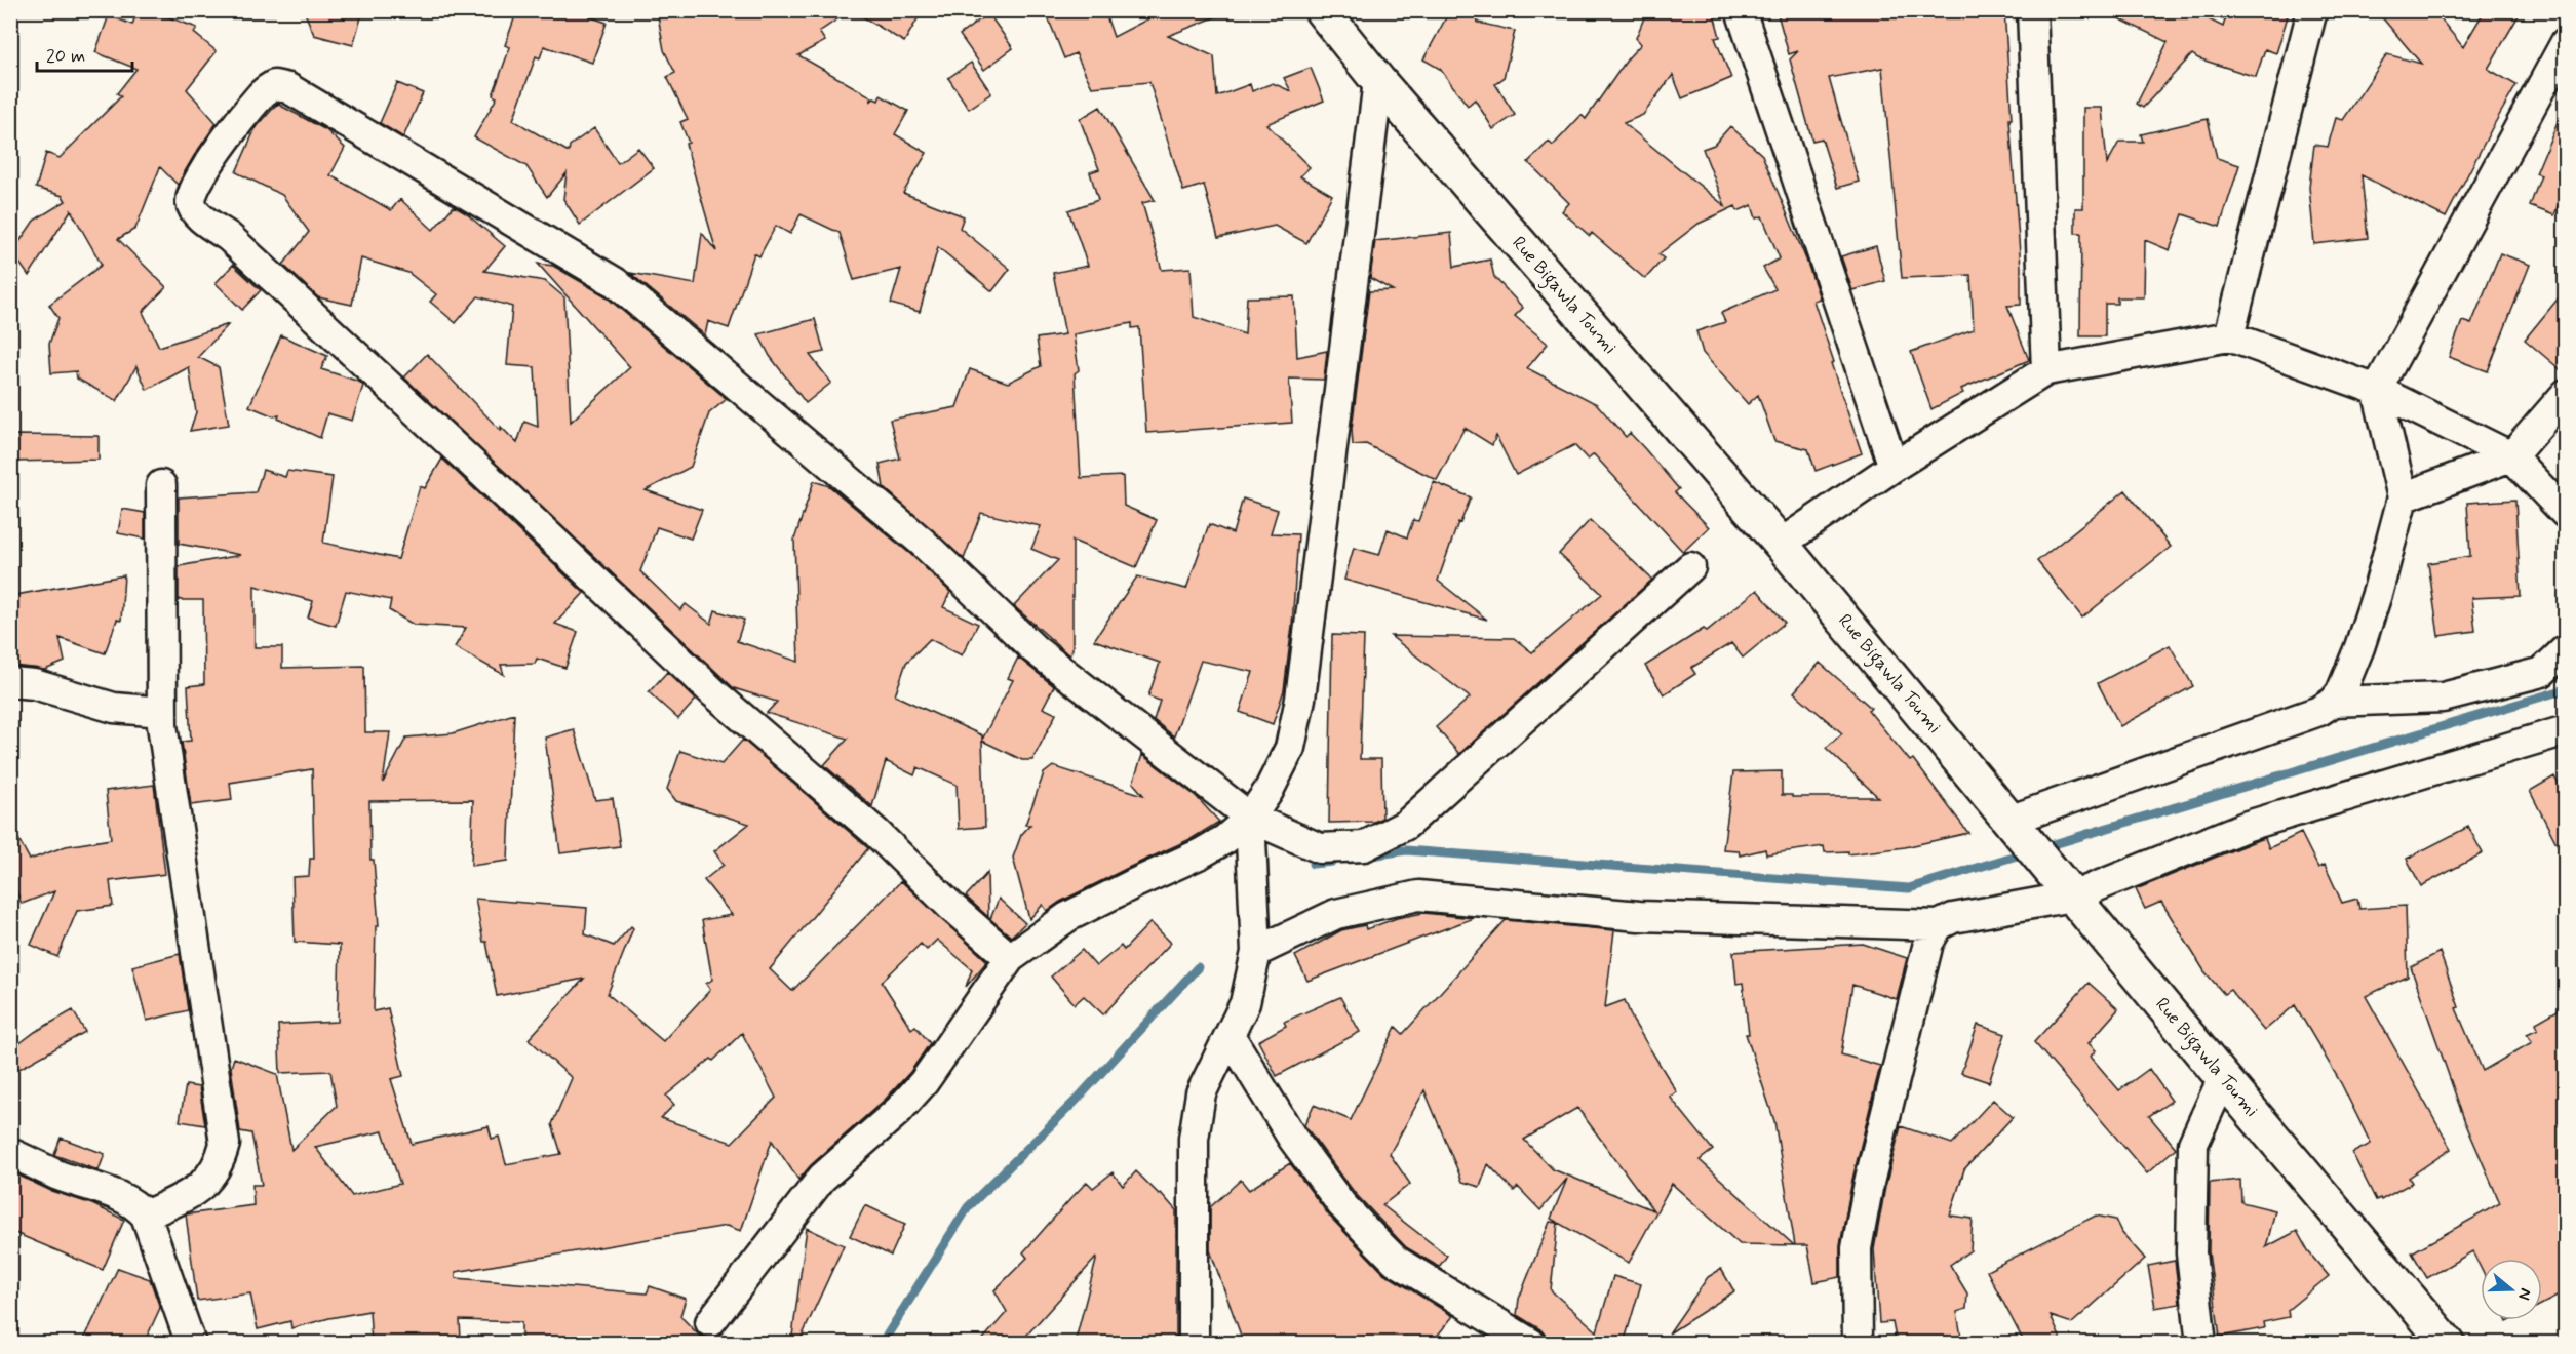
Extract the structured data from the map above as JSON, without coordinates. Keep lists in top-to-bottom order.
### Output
{
  "streets": {
    "street": ["Rue Bigawla Toumi"]
  },
  "scale_bar": "20 m",
  "north": "right"
}
